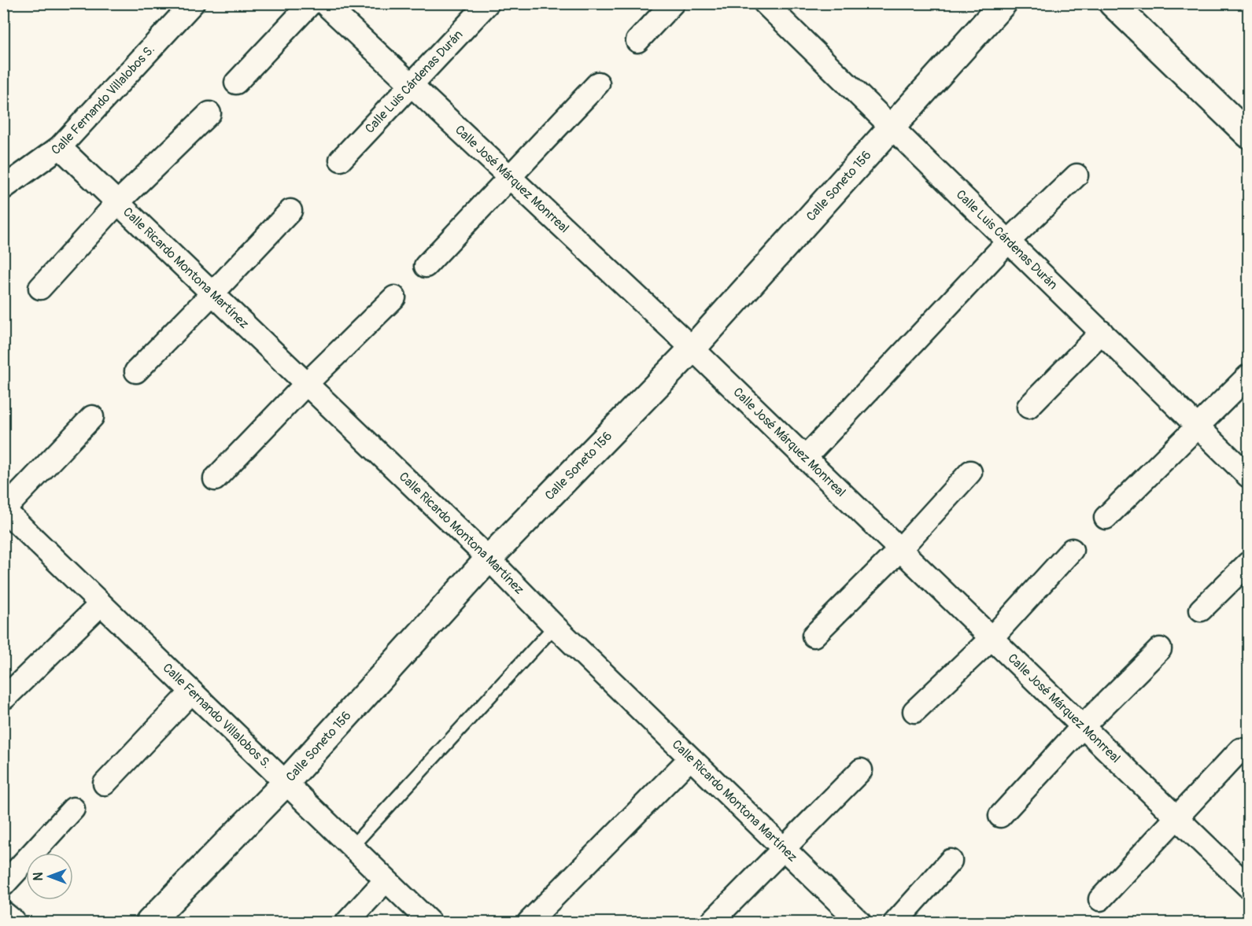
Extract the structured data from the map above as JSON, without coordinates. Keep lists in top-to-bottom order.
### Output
{
  "streets": {
    "street": [
      "Calle Luis Cárdenas Durán",
      "Calle Fernando Villalobos S.",
      "Calle José Márquez Monrreal",
      "Calle Soneto 156",
      "Calle Ricardo Montona Martínez"
    ]
  },
  "crossings": [
    ["Calle Luis Cárdenas Durán", "Calle José Márquez Monrreal"],
    ["Calle Luis Cárdenas Durán", "Calle Soneto 156"],
    ["Calle Fernando Villalobos S.", "Calle Soneto 156"],
    ["Calle Fernando Villalobos S.", "Calle Ricardo Montona Martínez"],
    ["Calle José Márquez Monrreal", "Calle Soneto 156"],
    ["Calle Soneto 156", "Calle Ricardo Montona Martínez"]
  ],
  "north": "left"
}
